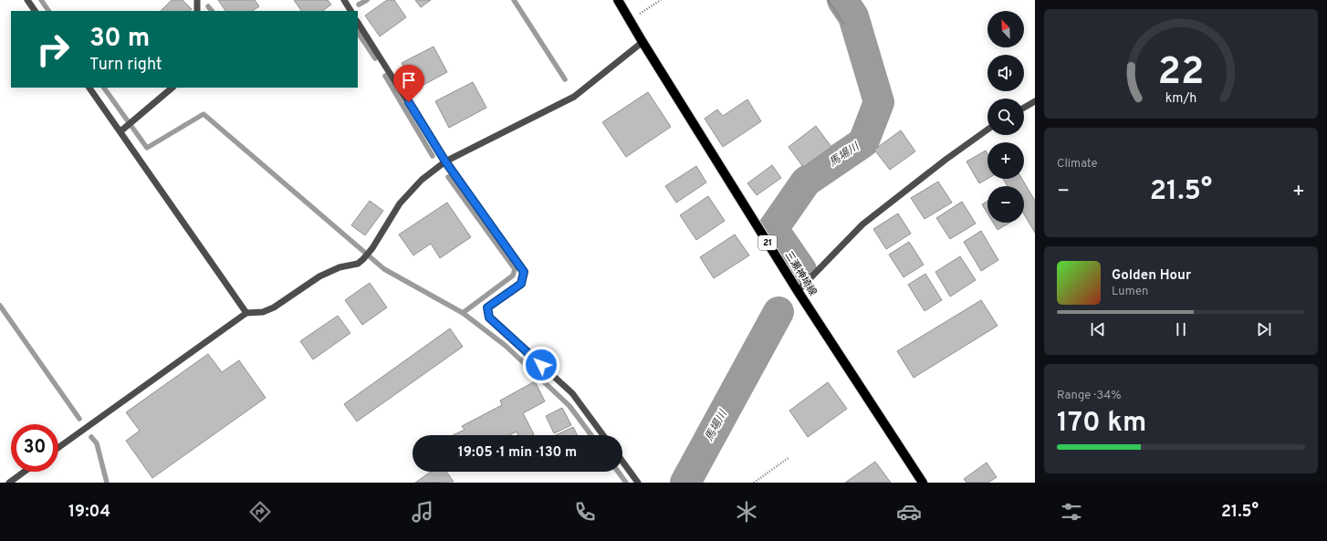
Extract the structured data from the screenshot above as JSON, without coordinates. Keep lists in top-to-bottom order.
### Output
{
  "streets": {
    "main road": ["21", "三瀬神埼線"]
  },
  "water": ["馬場川"],
  "north": "top left",
  "page": {
    "map_buttons": ["+", "−"],
    "turn": ["30 m", "Turn right"],
    "tile": [
      "Climate",
      ["Range · 34%", "170 km"]
    ],
    "heat": ["−", "21.5°", "+"],
    "song": ["Golden Hour", "Lumen"],
    "limit": "30",
    "trip": "19:05 · 1 min · 130 m",
    "tabs": ["19:04", "21.5°"],
    "gauge": ["22", "km/h"]
  }
}
